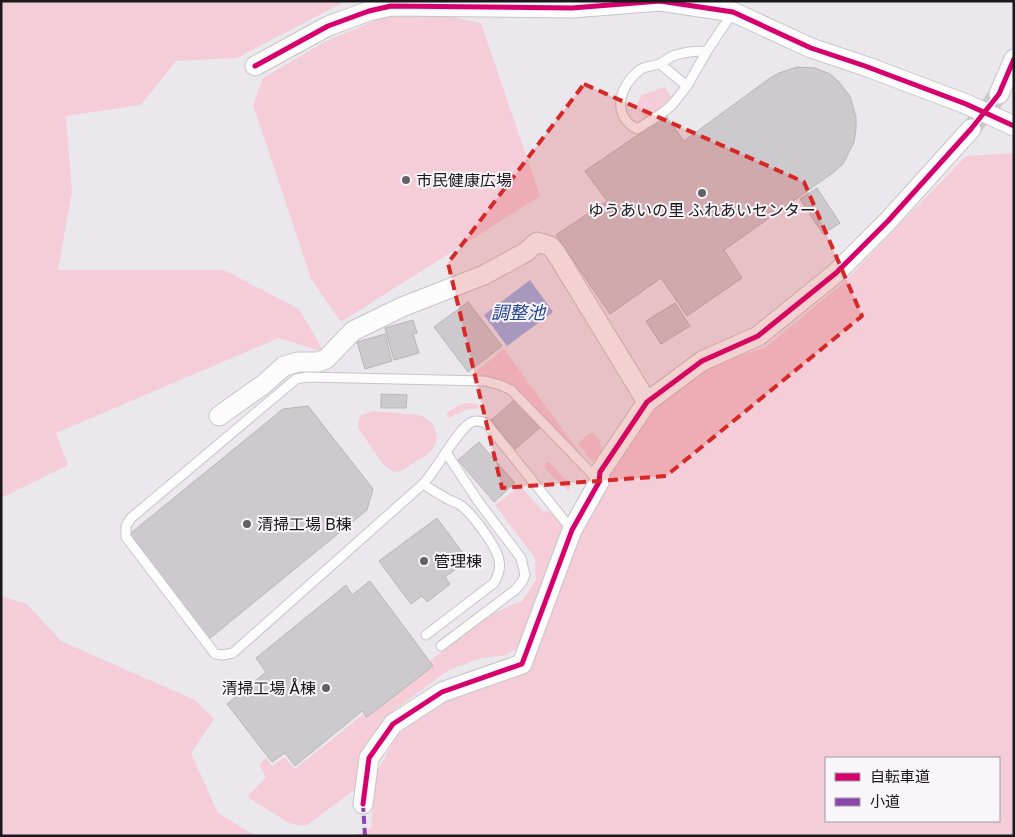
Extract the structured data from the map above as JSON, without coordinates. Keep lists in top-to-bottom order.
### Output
{
  "water": ["調整池"],
  "places": [
    "市民健康広場",
    "ゆうあいの里 ふれあいセンター",
    "清掃工場 B棟",
    "管理棟",
    "清掃工場 Å棟"
  ],
  "legend": ["自転車道", "小道"]
}
